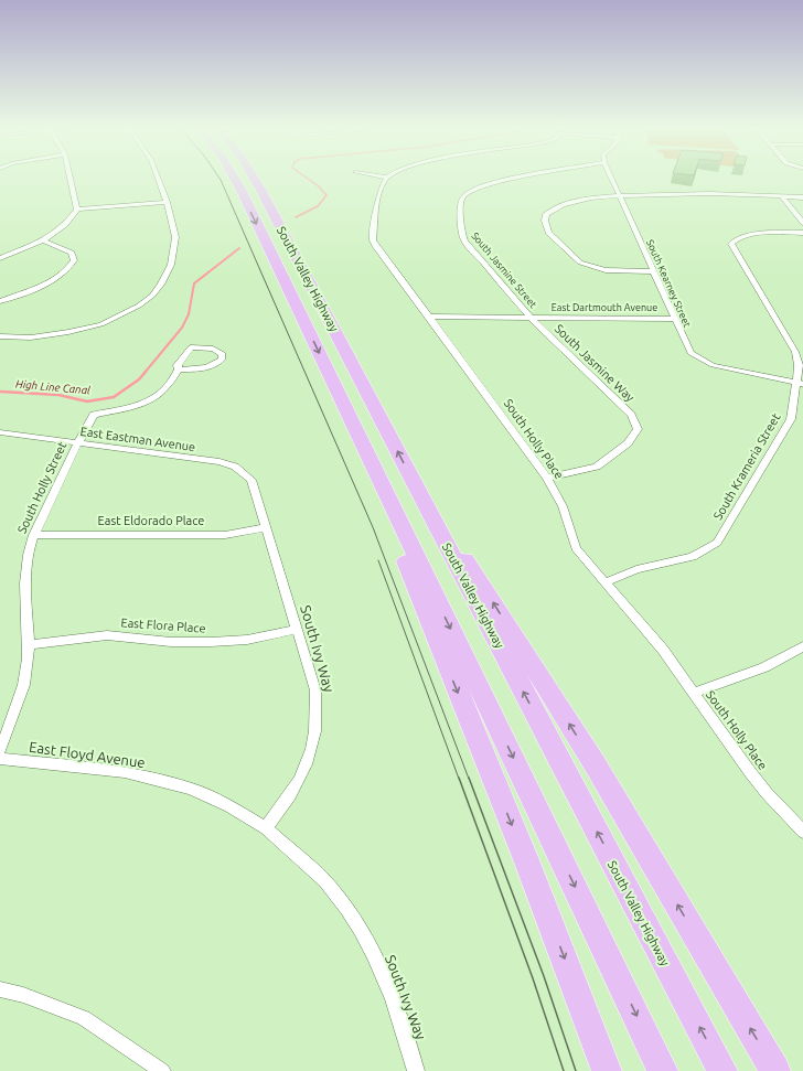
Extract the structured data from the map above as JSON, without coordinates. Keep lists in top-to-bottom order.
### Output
{
  "streets": {
    "highway": ["South Valley Highway"],
    "street": [
      "South Jasmine Street",
      "South Kearney Street",
      "East Dartmouth Avenue",
      "South Jasmine Way",
      "East Eastman Avenue",
      "South Holly Place",
      "South Krameria Street",
      "South Holly Street",
      "East Eldorado Place",
      "East Flora Place",
      "South Ivy Way",
      "East Floyd Avenue"
    ]
  },
  "crossings": [
    ["South Jasmine Street", "East Dartmouth Avenue"],
    ["South Jasmine Street", "South Jasmine Way"],
    ["South Kearney Street", "East Dartmouth Avenue"],
    ["South Kearney Street", "South Krameria Street"],
    ["East Dartmouth Avenue", "South Jasmine Way"],
    ["East Dartmouth Avenue", "South Holly Place"],
    ["South Jasmine Way", "South Holly Place"],
    ["East Eastman Avenue", "South Holly Street"],
    ["East Eastman Avenue", "South Ivy Way"],
    ["South Holly Place", "South Krameria Street"],
    ["South Holly Street", "East Eldorado Place"],
    ["South Holly Street", "East Flora Place"],
    ["East Eldorado Place", "South Ivy Way"],
    ["East Flora Place", "South Ivy Way"],
    ["South Ivy Way", "East Floyd Avenue"]
  ],
  "water": ["High Line Canal"]
}
